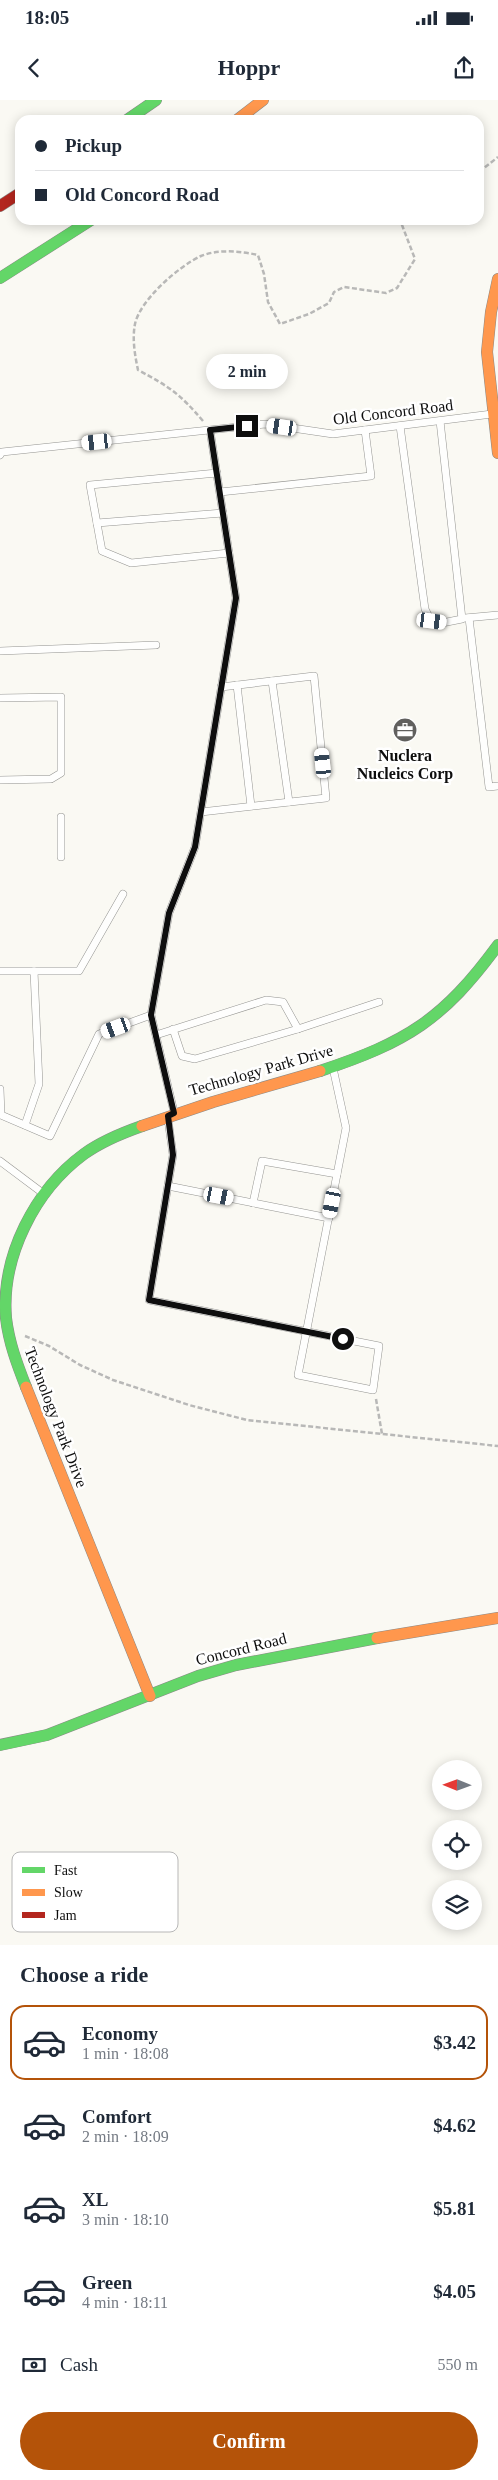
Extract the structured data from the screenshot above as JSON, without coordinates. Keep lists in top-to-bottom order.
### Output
{
  "streets": {
    "main road": ["Technology Park Drive", "Concord Road"],
    "lane": ["Old Concord Road"]
  },
  "crossings": [
    ["Technology Park Drive", "Concord Road"]
  ],
  "places": {
    "office": ["Nuclera Nucleics Corp"]
  },
  "legend": ["Fast", "Slow", "Jam"],
  "north": "left",
  "page": {
    "status": "18:05",
    "header": "Hoppr",
    "banner": ["Pickup", "Old Concord Road"],
    "bubble": "2 min",
    "heading": "Choose a ride",
    "list": [
      {
        "name": "Economy",
        "note": "1 min · 18:08",
        "value": "$3.42"
      },
      {
        "name": "Comfort",
        "note": "2 min · 18:09",
        "value": "$4.62"
      },
      {
        "name": "XL",
        "note": "3 min · 18:10",
        "value": "$5.81"
      },
      {
        "name": "Green",
        "note": "4 min · 18:11",
        "value": "$4.05"
      }
    ],
    "pay": ["Cash", "550 m"],
    "buttons": "Confirm"
  }
}
